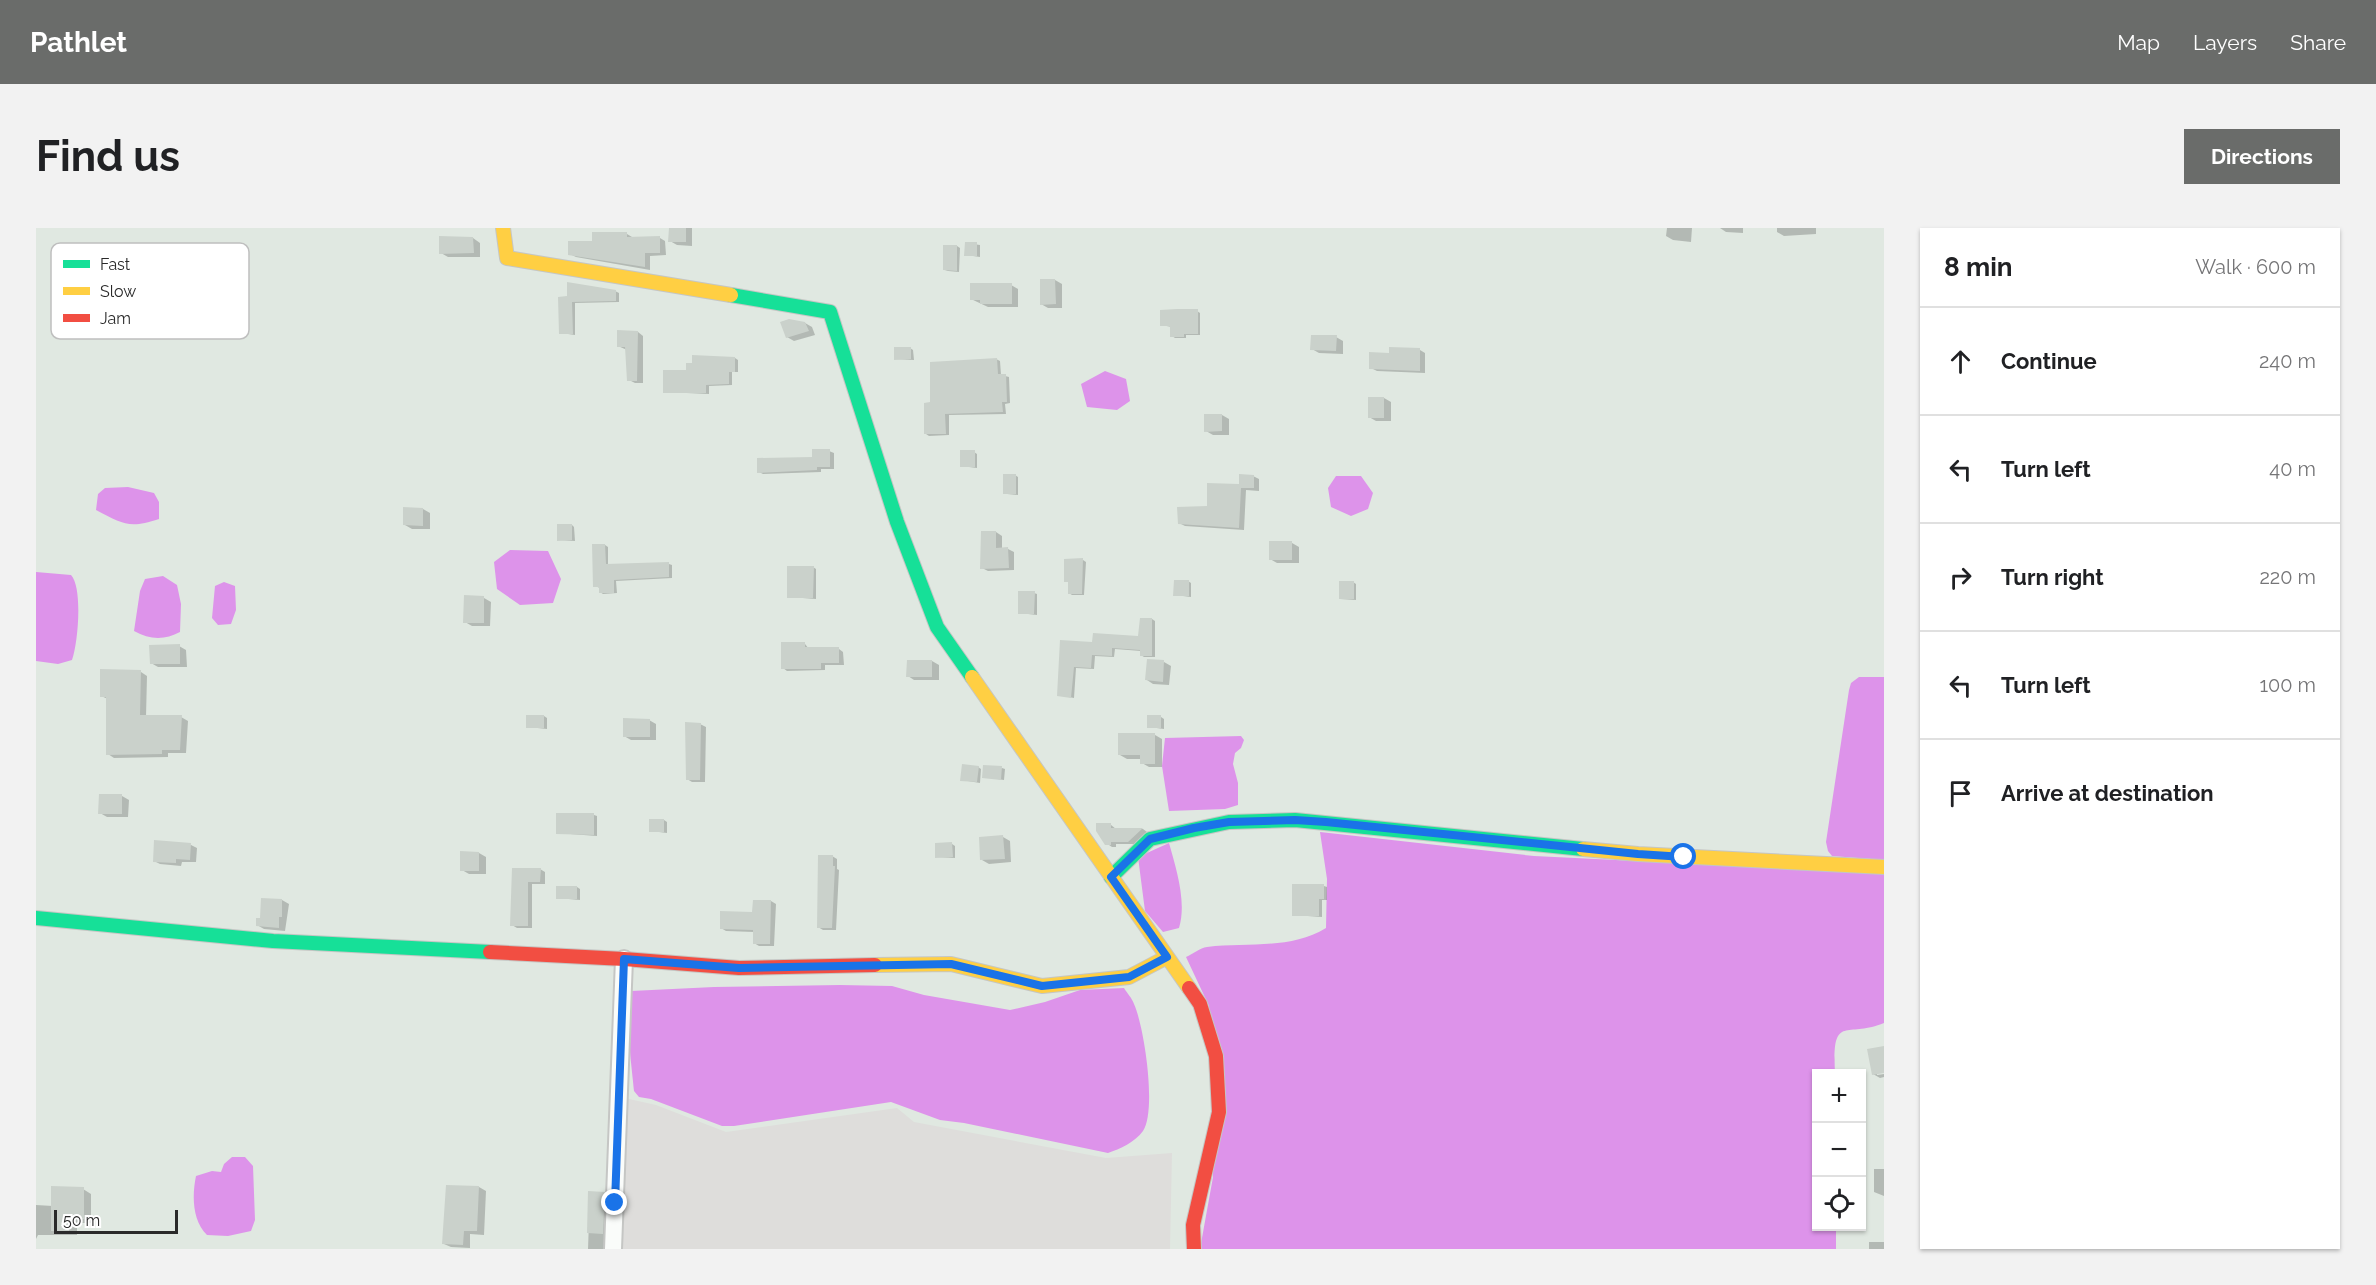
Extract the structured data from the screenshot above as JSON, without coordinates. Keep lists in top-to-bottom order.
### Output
{
  "legend": ["Fast", "Slow", "Jam"],
  "scale_bar": "50 m",
  "page": {
    "header": "Pathlet",
    "nav": ["Map", "Layers", "Share"],
    "buttons": "Directions",
    "title": "Find us",
    "heading": ["8 min", "Walk · 600 m"],
    "list": [
      ["Continue", "240 m"],
      ["Turn left", "40 m"],
      ["Turn right", "220 m"],
      ["Turn left", "100 m"],
      "Arrive at destination"
    ],
    "map_buttons": ["+", "−"],
    "scale": "50 m"
  }
}
